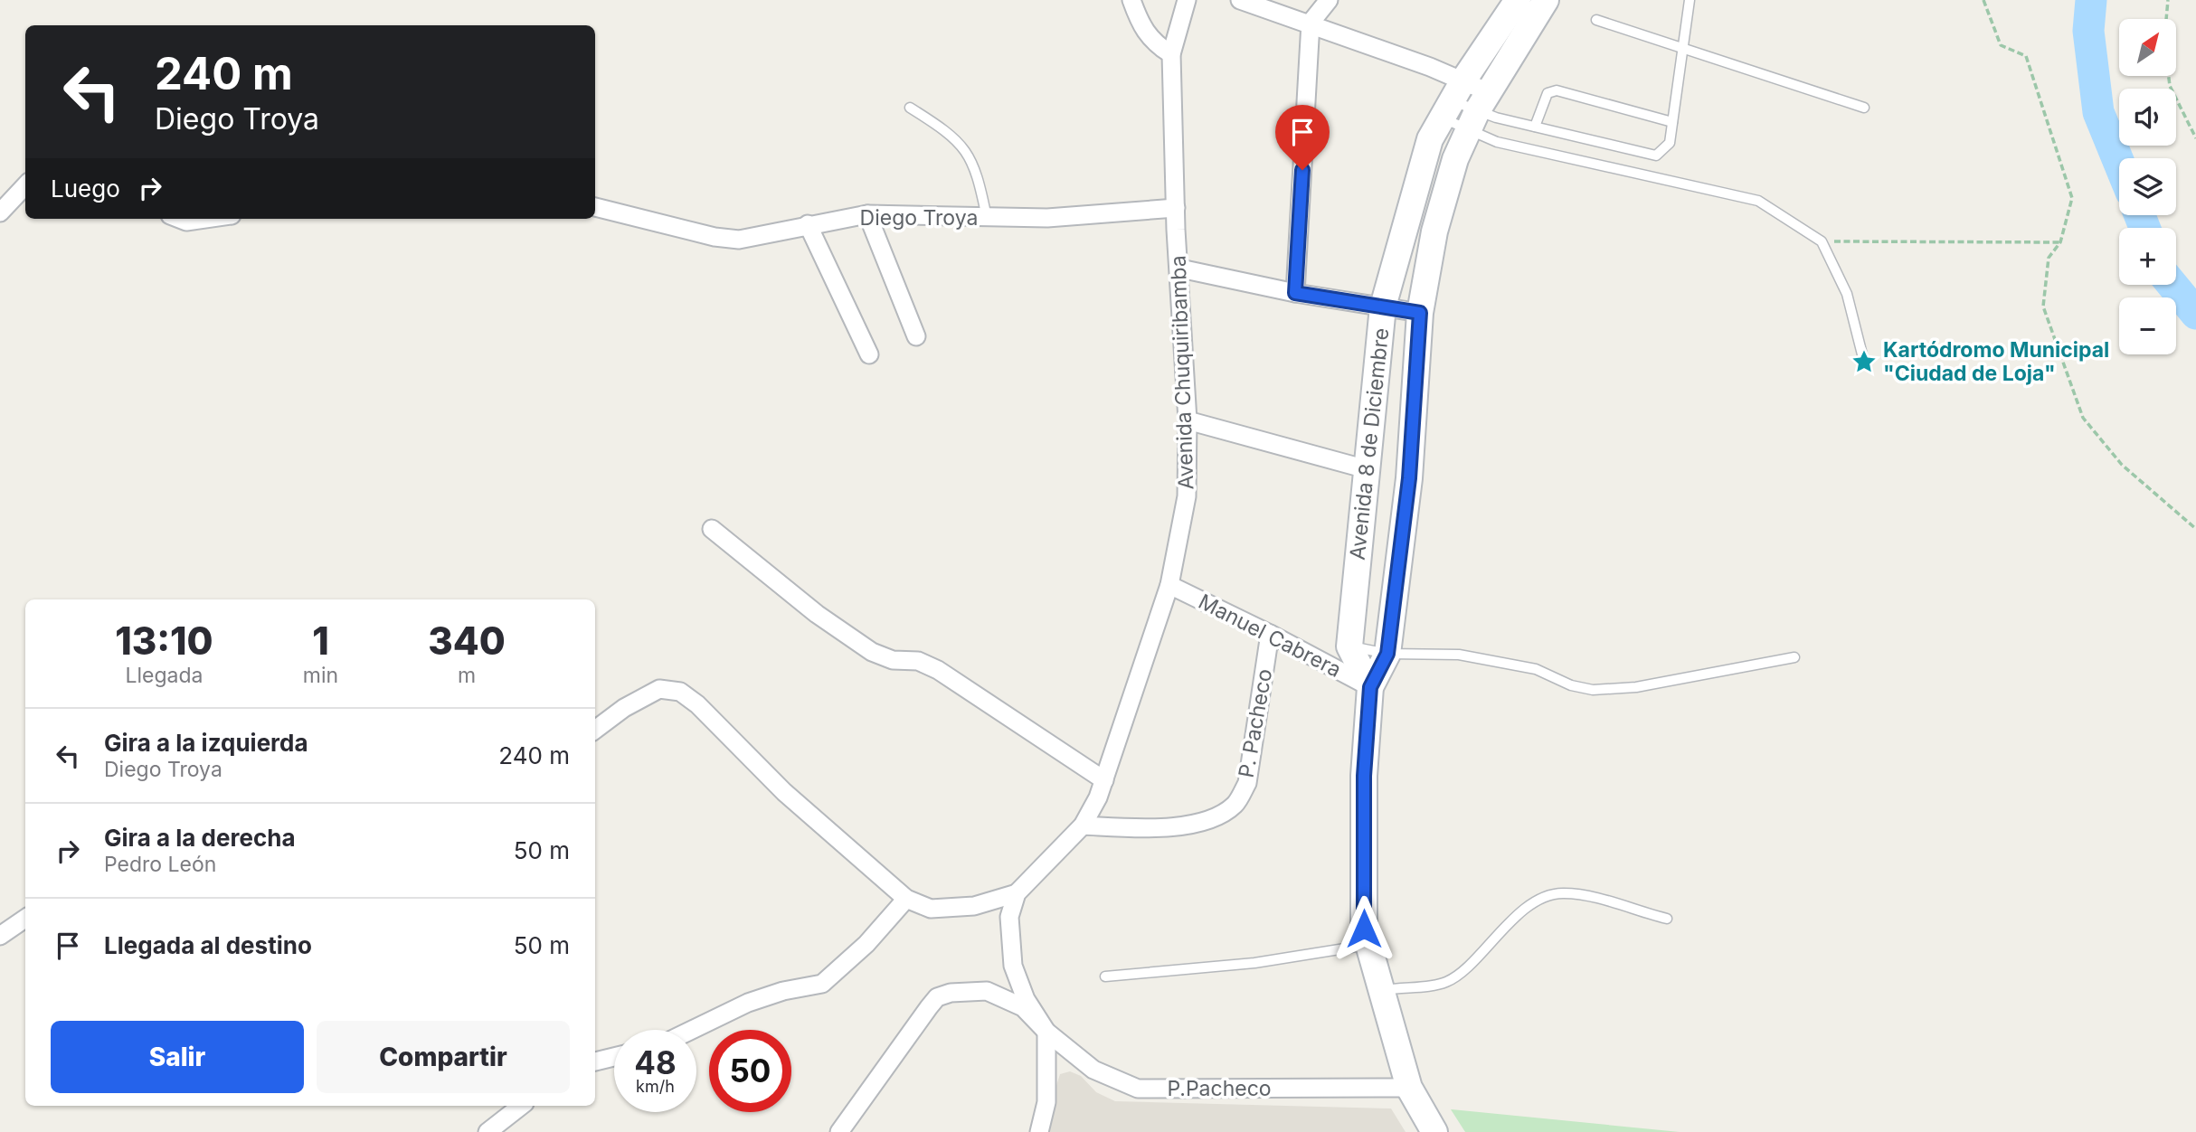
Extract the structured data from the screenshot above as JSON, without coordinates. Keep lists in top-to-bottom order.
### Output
{
  "streets": {
    "main road": ["Avenida 8 de Diciembre"],
    "street": [
      "Diego Troya",
      "Avenida Chuquiribamba",
      "Manuel Cabrera",
      "P. Pacheco",
      "P.Pacheco"
    ]
  },
  "crossings": [
    ["Diego Troya", "Avenida Chuquiribamba"],
    ["Avenida Chuquiribamba", "Manuel Cabrera"],
    ["Avenida Chuquiribamba", "P. Pacheco"],
    ["Avenida 8 de Diciembre", "Manuel Cabrera"],
    ["Avenida 8 de Diciembre", "P.Pacheco"],
    ["Manuel Cabrera", "P. Pacheco"]
  ],
  "places": {
    "place": ["Kartódromo Municipal \"Ciudad de Loja\""]
  },
  "north": "top right",
  "page": {
    "map_buttons": ["+", "−"],
    "turn": ["240 m", "Diego Troya"],
    "then": "Luego",
    "eta": [
      "13:10",
      "Llegada",
      "1",
      "min",
      "340",
      "m"
    ],
    "list": [
      {
        "name": "Gira a la izquierda",
        "note": "Diego Troya",
        "value": "240 m"
      },
      {
        "name": "Gira a la derecha",
        "note": "Pedro León",
        "value": "50 m"
      },
      {
        "name": "Llegada al destino",
        "value": "50 m"
      }
    ],
    "buttons": ["Salir", "Compartir"],
    "speed": "48 km/h",
    "limit": "50"
  }
}
